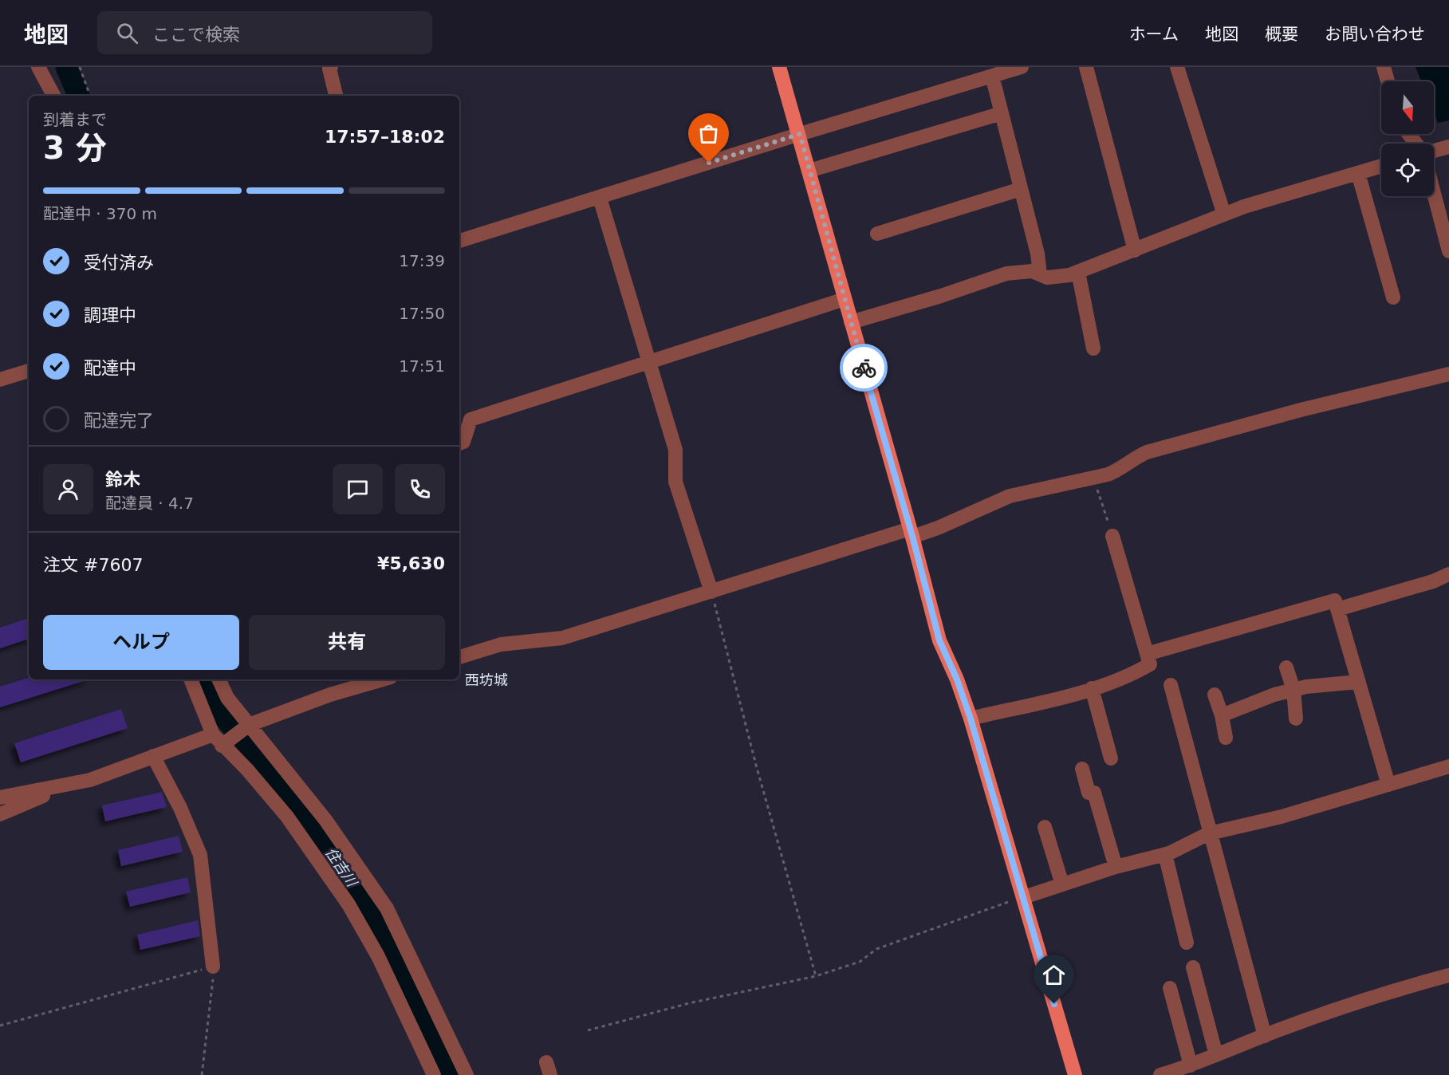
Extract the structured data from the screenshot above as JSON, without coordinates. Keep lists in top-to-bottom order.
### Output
{
  "districts": ["西坊城"],
  "water": ["住吉川"],
  "north": "bottom",
  "page": {
    "header": "地図",
    "search": "ここで検索",
    "nav": [
      "ホーム",
      "地図",
      "概要",
      "お問い合わせ"
    ],
    "heading": ["3 分", "到着まで", "17:57–18:02"],
    "panel": [
      "鈴木",
      "配達員 · 4.7",
      "注文 #7607",
      "¥5,630"
    ],
    "bar": "配達中 · 370 m",
    "list": [
      ["受付済み", "17:39"],
      ["調理中", "17:50"],
      ["配達中", "17:51"],
      "配達完了"
    ],
    "buttons": ["ヘルプ", "共有"]
  }
}
